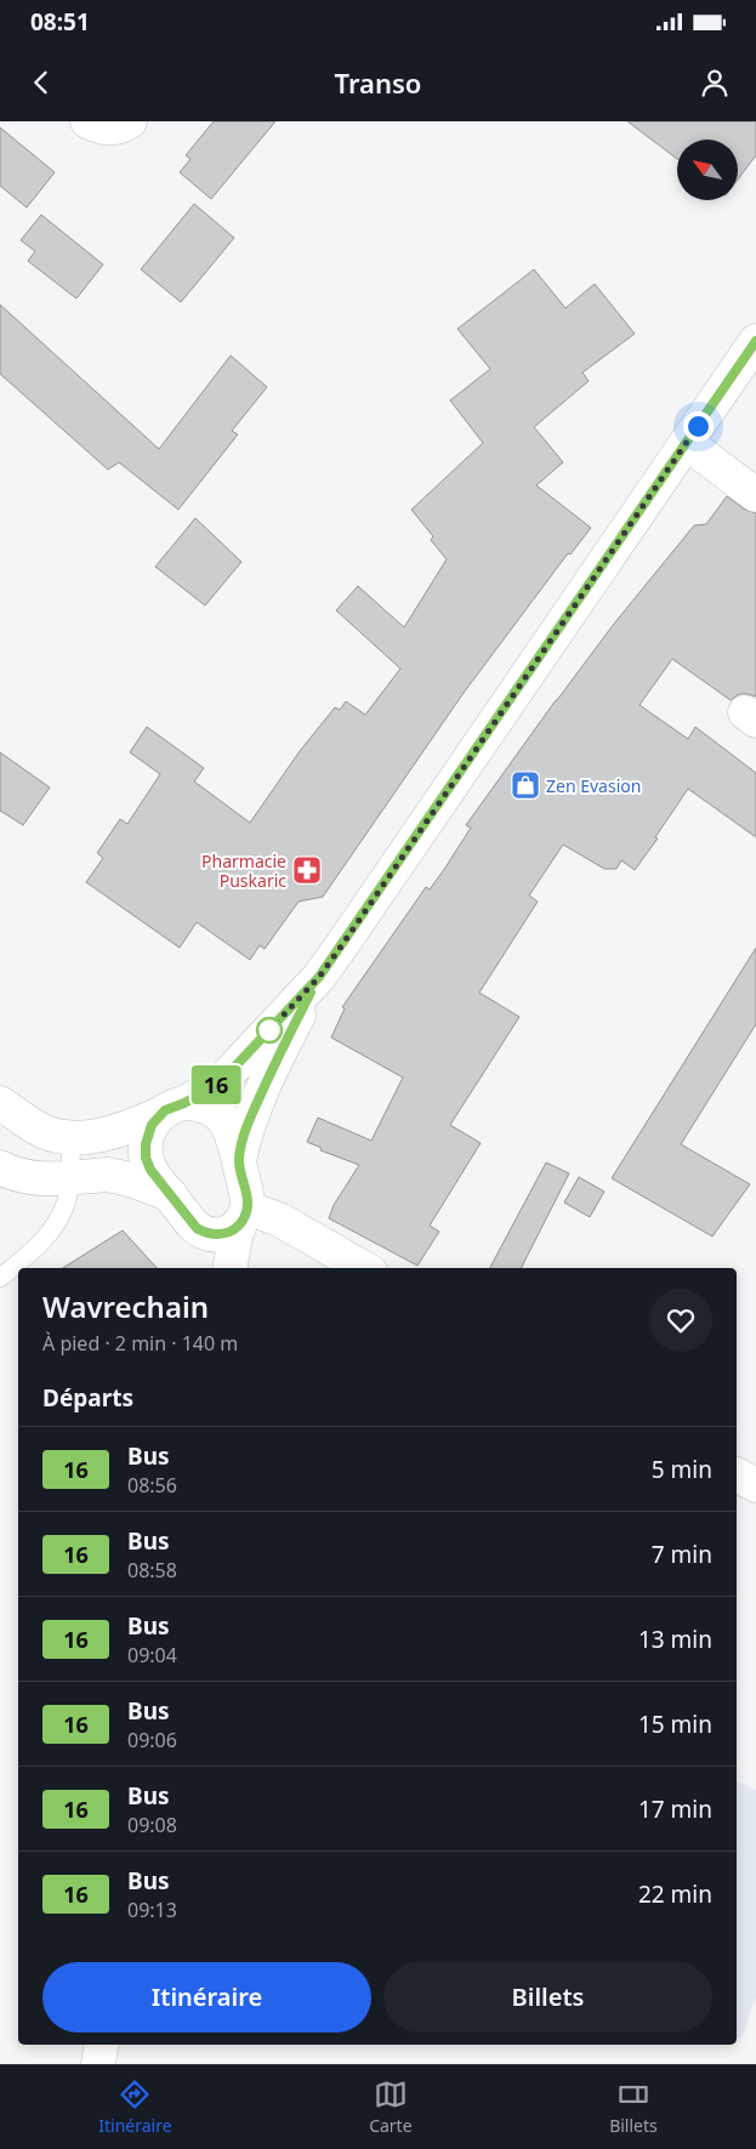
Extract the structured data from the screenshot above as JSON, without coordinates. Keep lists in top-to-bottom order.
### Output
{
  "places": {
    "shop": ["Zen Evasion"],
    "pharmacy": ["Pharmacie Puskaric"]
  },
  "lines": ["bus line 16"],
  "north": "top left",
  "page": {
    "status": "08:51",
    "header": "Transo",
    "on_map": "16",
    "heading": [
      ["Wavrechain", "À pied · 2 min · 140 m"],
      "Départs"
    ],
    "list": [
      {
        "mark": "16",
        "name": "Bus",
        "note": "08:56",
        "value": "5 min"
      },
      {
        "mark": "16",
        "name": "Bus",
        "note": "08:58",
        "value": "7 min"
      },
      {
        "mark": "16",
        "name": "Bus",
        "note": "09:04",
        "value": "13 min"
      },
      {
        "mark": "16",
        "name": "Bus",
        "note": "09:06",
        "value": "15 min"
      },
      {
        "mark": "16",
        "name": "Bus",
        "note": "09:08",
        "value": "17 min"
      },
      {
        "mark": "16",
        "name": "Bus",
        "note": "09:13",
        "value": "22 min"
      }
    ],
    "buttons": ["Itinéraire", "Billets"],
    "tabs": ["Itinéraire", "Carte", "Billets"]
  }
}
